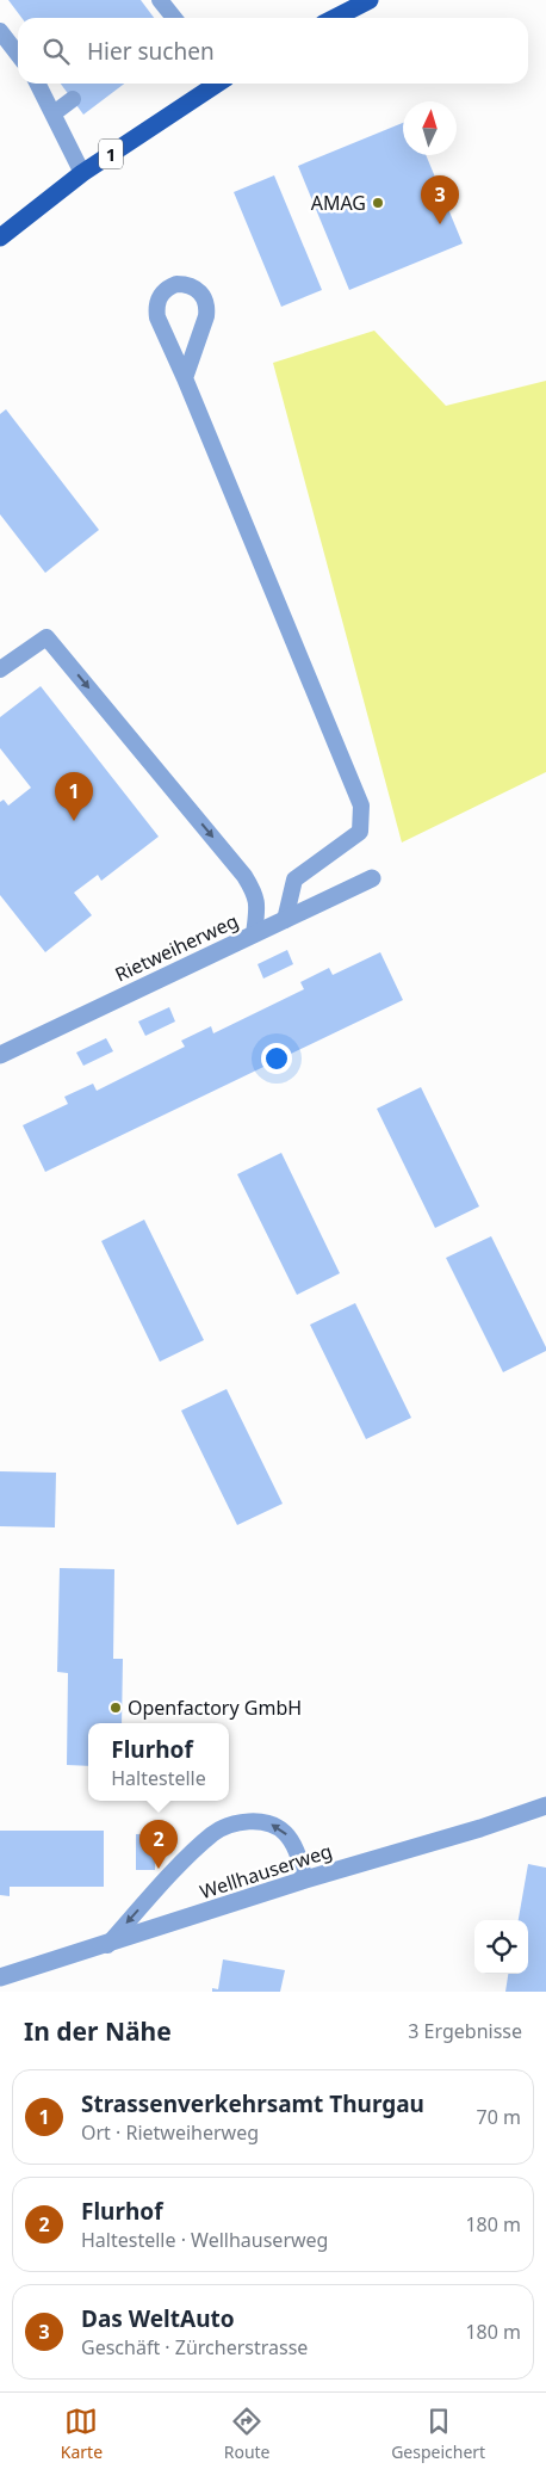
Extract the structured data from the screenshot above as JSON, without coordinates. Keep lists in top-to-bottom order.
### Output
{
  "streets": {
    "main road": ["1"],
    "street": ["Rietweiherweg", "Wellhauserweg"]
  },
  "places": ["AMAG", "Openfactory GmbH"],
  "north": "top",
  "page": {
    "search": "Hier suchen",
    "pins": ["3", "1", "2"],
    "popup": ["Flurhof", "Haltestelle"],
    "heading": ["In der Nähe", "3 Ergebnisse"],
    "list": [
      {
        "mark": "1",
        "name": "Strassenverkehrsamt Thurgau",
        "note": "Ort · Rietweiherweg",
        "value": "70 m"
      },
      {
        "mark": "2",
        "name": "Flurhof",
        "note": "Haltestelle · Wellhauserweg",
        "value": "180 m"
      },
      {
        "mark": "3",
        "name": "Das WeltAuto",
        "note": "Geschäft · Zürcherstrasse",
        "value": "180 m"
      }
    ],
    "nav": ["Karte", "Route", "Gespeichert"]
  }
}
